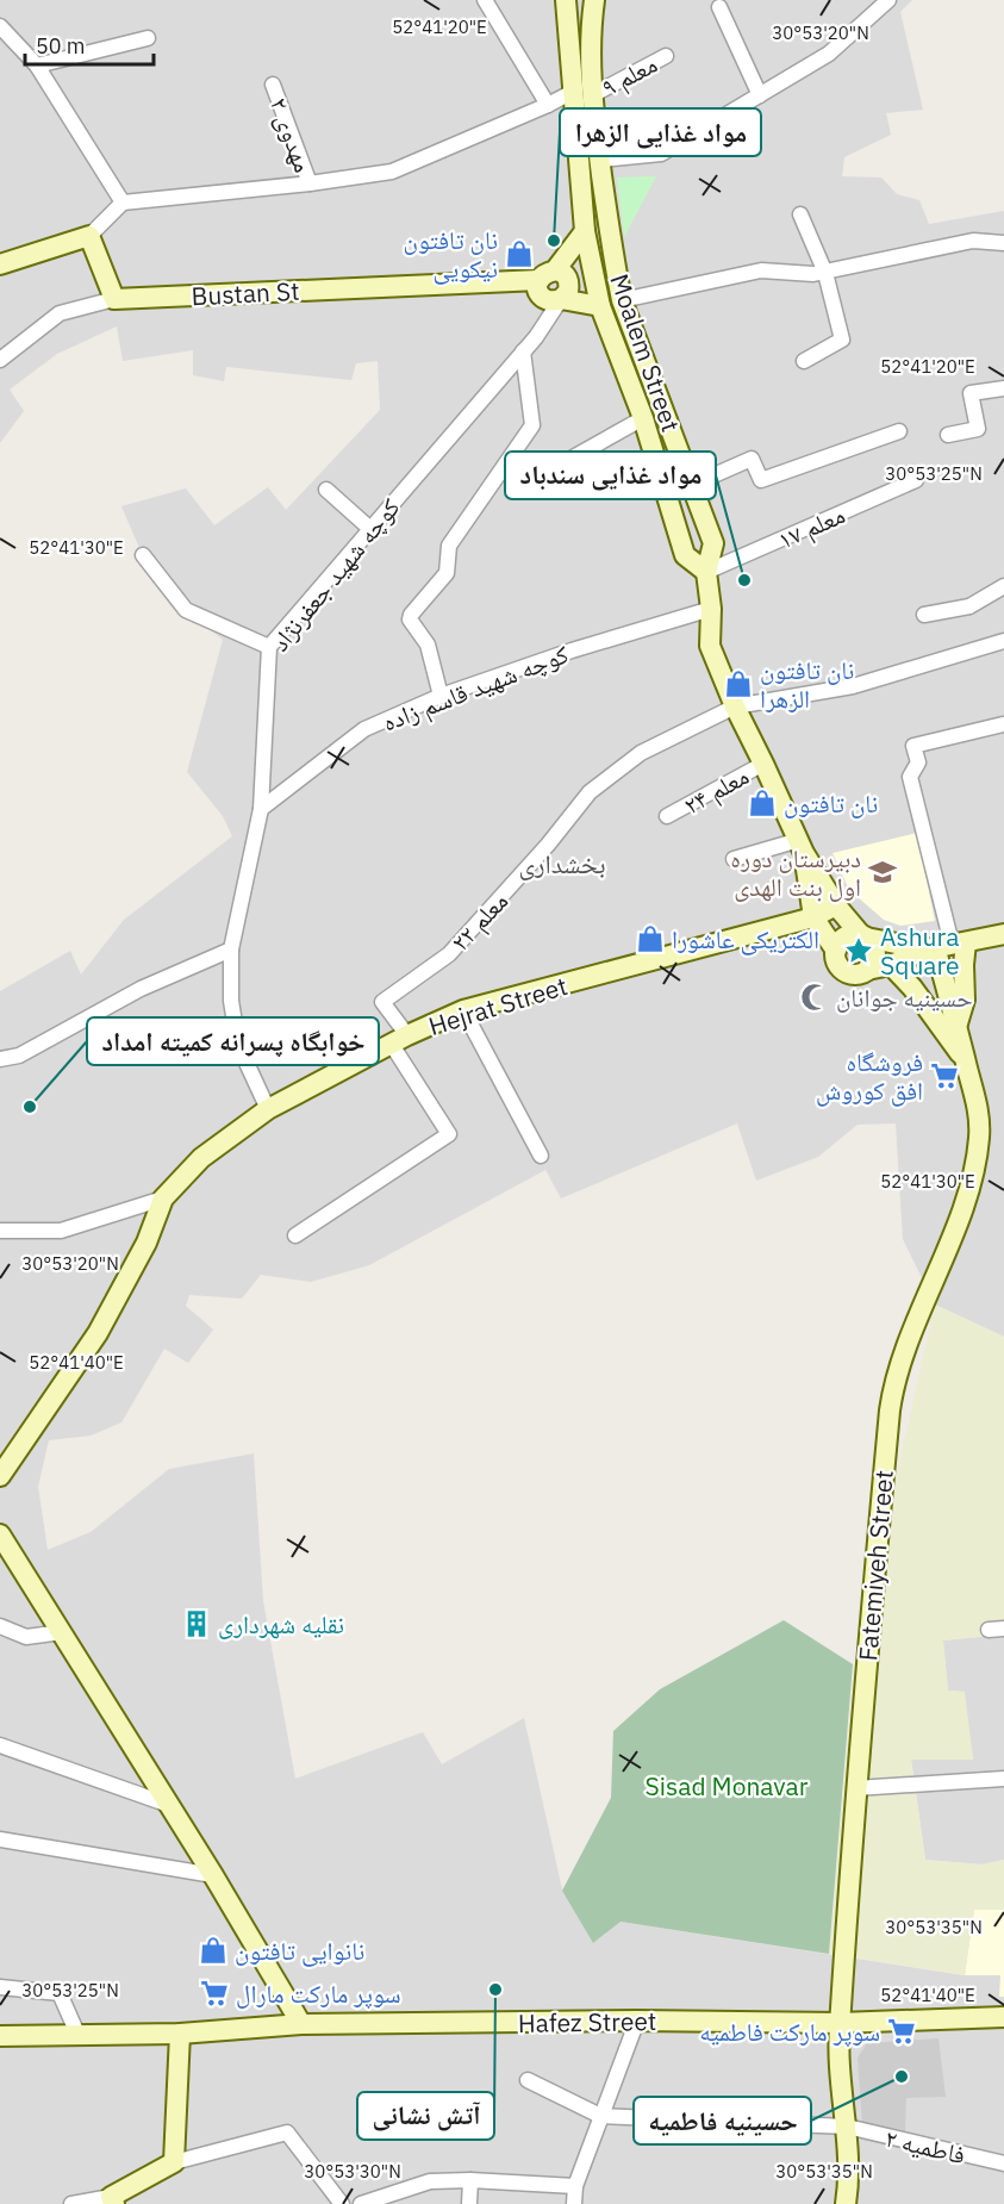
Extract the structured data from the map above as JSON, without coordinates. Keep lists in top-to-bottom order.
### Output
{
  "streets": {
    "main road": [
      "Bustan St",
      "Moalem Street",
      "Hejrat Street",
      "Fatemiyeh Street",
      "Hafez Street"
    ],
    "street": [
      "معلم ۹",
      "مهدوی ۲",
      "معلم ۱۷",
      "کوچه شهید جعفرنژاد",
      "کوچه شهید قاسم زاده",
      "معلم ۲۴",
      "معلم ۲۲",
      "فاطمیه ۲"
    ]
  },
  "crossings": [
    ["معلم ۹", "مهدوی ۲"],
    ["معلم ۹", "Moalem Street"],
    ["Bustan St", "Moalem Street"],
    ["Bustan St", "کوچه شهید جعفرنژاد"],
    ["Moalem Street", "معلم ۱۷"],
    ["Moalem Street", "کوچه شهید قاسم زاده"],
    ["Moalem Street", "معلم ۲۴"],
    ["Moalem Street", "معلم ۲۲"],
    ["کوچه شهید جعفرنژاد", "کوچه شهید قاسم زاده"],
    ["کوچه شهید جعفرنژاد", "Hejrat Street"],
    ["معلم ۲۲", "Hejrat Street"],
    ["Fatemiyeh Street", "Hafez Street"],
    ["Fatemiyeh Street", "فاطمیه ۲"]
  ],
  "districts": ["بخشداری"],
  "parks": ["Sisad Monavar"],
  "places": {
    "other": [
      "مواد غذایی الزهرا",
      "مواد غذایی سندباد",
      "خوابگاه پسرانه کمیته امداد",
      "آتش نشانی",
      "حسینیه فاطمیه"
    ],
    "shop": [
      "نان تافتون نیکویی",
      "نان تافتون الزهرا",
      "نان تافتون",
      "الکتریکی عاشورا",
      "نانوایی تافتون"
    ],
    "school or university": ["دبیرستان دوره اول بنت الهدی"],
    "place": ["Ashura Square"],
    "mosque": ["حسینیه جوانان"],
    "supermarket": ["فروشگاه افق کوروش", "سوپر مارکت مارال", "سوپر مارکت فاطمیه"],
    "building": ["نقلیه شهرداری"]
  },
  "scale_bar": "50 m",
  "coordinates": [
    "52°41'20\"E",
    "30°53'20\"N",
    "30°53'25\"N",
    "52°41'30\"E",
    "52°41'40\"E",
    "30°53'35\"N",
    "30°53'30\"N"
  ]
}
